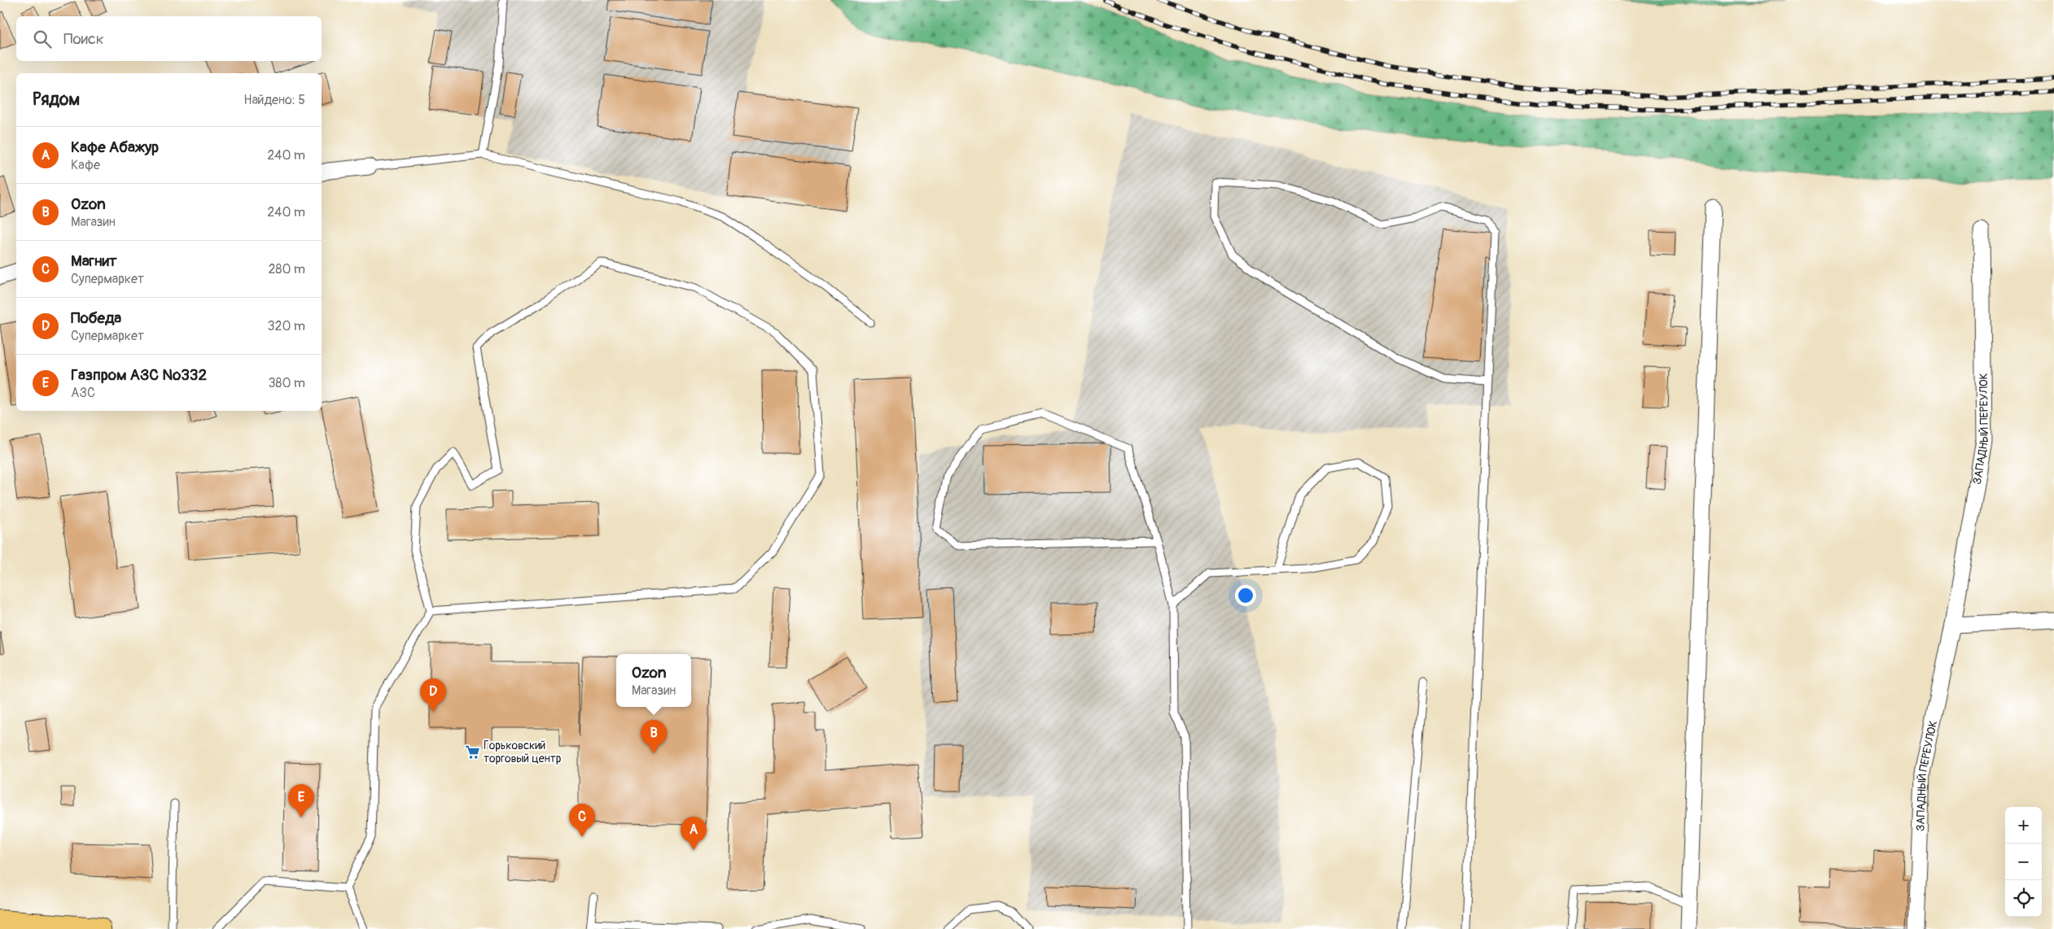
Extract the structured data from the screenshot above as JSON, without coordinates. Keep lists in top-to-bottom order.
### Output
{
  "streets": {
    "street": ["ЗАПАДНЫЙ ПЕРЕУЛОК"]
  },
  "places": {
    "supermarket": ["Горьковский торговый центр"]
  },
  "page": {
    "search": "Поиск",
    "heading": ["Рядом", "Найдено: 5"],
    "list": [
      {
        "mark": "A",
        "name": "Кафе Абажур",
        "note": "Кафе",
        "value": "240 m"
      },
      {
        "mark": "B",
        "name": "Ozon",
        "note": "Магазин",
        "value": "240 m"
      },
      {
        "mark": "C",
        "name": "Магнит",
        "note": "Супермаркет",
        "value": "280 m"
      },
      {
        "mark": "D",
        "name": "Победа",
        "note": "Супермаркет",
        "value": "320 m"
      },
      {
        "mark": "E",
        "name": "Газпром АЗС №332",
        "note": "АЗС",
        "value": "380 m"
      }
    ],
    "popup": ["Ozon", "Магазин"],
    "pins": [
      "D",
      "B",
      "E",
      "C",
      "A"
    ],
    "map_buttons": ["+", "−"]
  }
}
